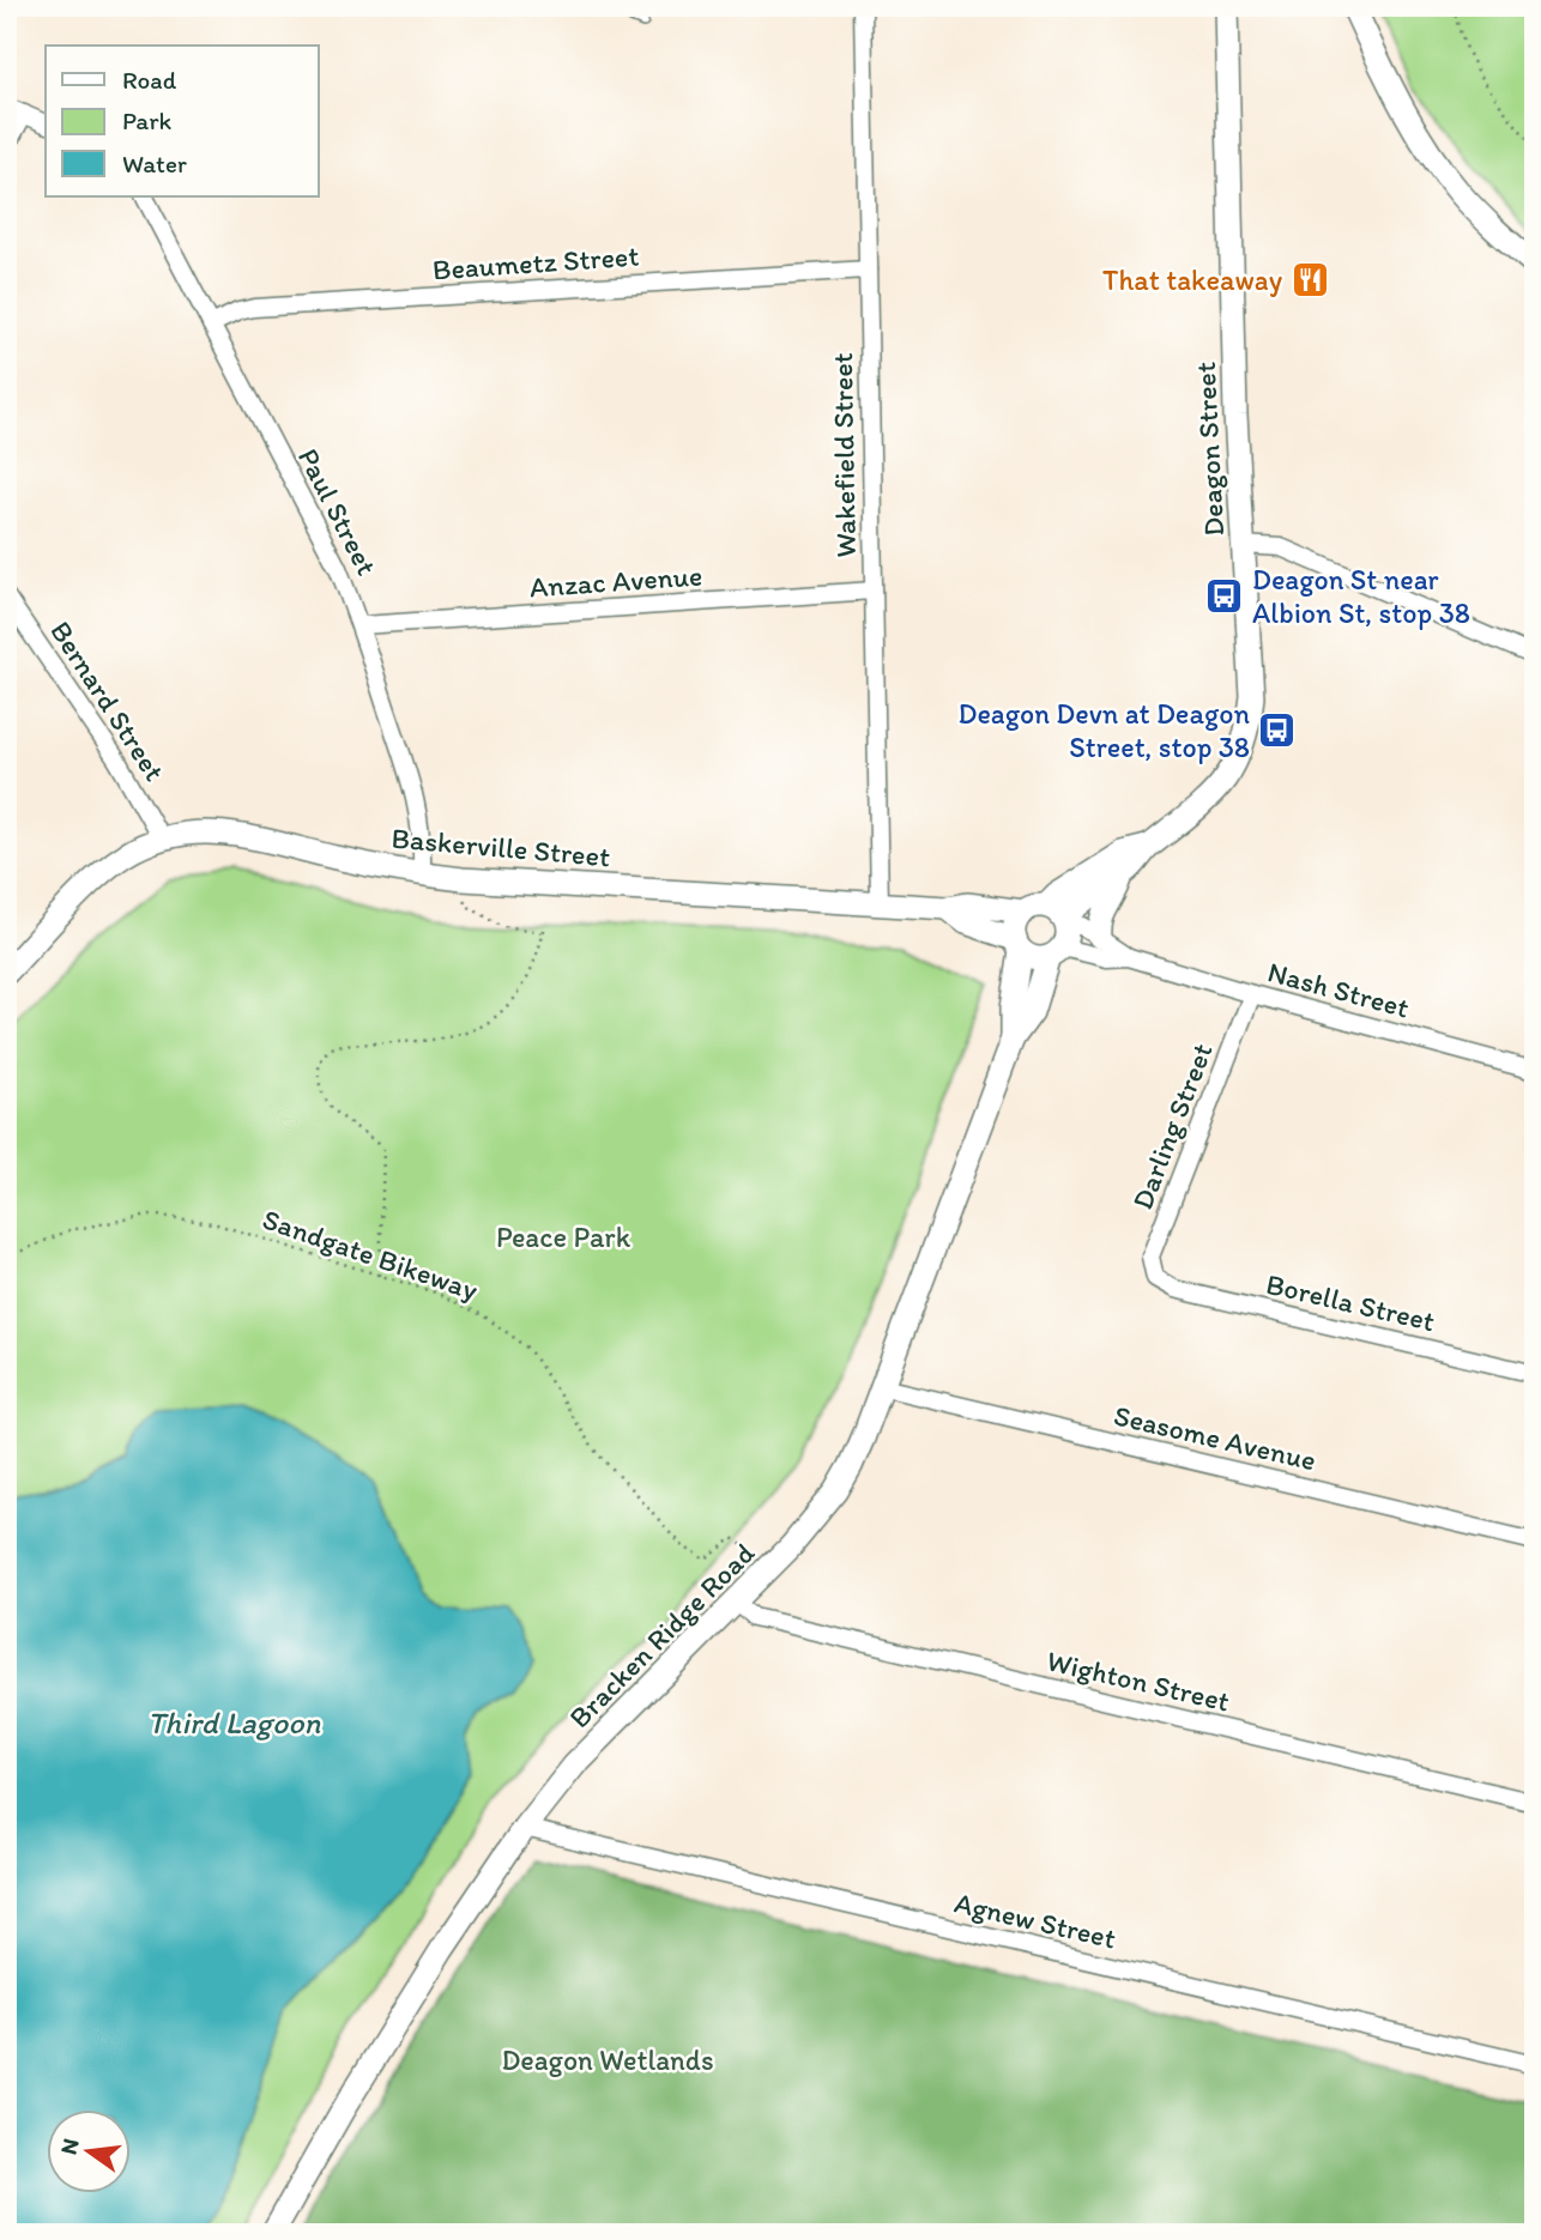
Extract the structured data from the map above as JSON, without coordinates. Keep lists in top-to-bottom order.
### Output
{
  "streets": {
    "main road": ["Deagon Street", "Baskerville Street", "Bracken Ridge Road"],
    "street": [
      "Beaumetz Street",
      "Wakefield Street",
      "Paul Street",
      "Anzac Avenue",
      "Bernard Street",
      "Nash Street",
      "Darling Street",
      "Borella Street",
      "Seasome Avenue",
      "Wighton Street",
      "Agnew Street"
    ],
    "path": ["Sandgate Bikeway"]
  },
  "crossings": [
    ["Beaumetz Street", "Wakefield Street"],
    ["Beaumetz Street", "Paul Street"],
    ["Deagon Street", "Baskerville Street"],
    ["Deagon Street", "Nash Street"],
    ["Deagon Street", "Bracken Ridge Road"],
    ["Wakefield Street", "Anzac Avenue"],
    ["Wakefield Street", "Baskerville Street"],
    ["Paul Street", "Anzac Avenue"],
    ["Paul Street", "Baskerville Street"],
    ["Bernard Street", "Baskerville Street"],
    ["Baskerville Street", "Nash Street"],
    ["Baskerville Street", "Bracken Ridge Road"],
    ["Nash Street", "Darling Street"],
    ["Nash Street", "Bracken Ridge Road"],
    ["Darling Street", "Borella Street"],
    ["Seasome Avenue", "Bracken Ridge Road"],
    ["Bracken Ridge Road", "Wighton Street"],
    ["Bracken Ridge Road", "Agnew Street"]
  ],
  "water": ["Third Lagoon"],
  "parks": ["Peace Park", "Deagon Wetlands"],
  "places": {
    "restaurant": ["That takeaway"],
    "bus stop": ["Deagon St near Albion St, stop 38", "Deagon Devn at Deagon Street, stop 38"]
  },
  "legend": ["Road", "Park", "Water"],
  "north": "left"
}
